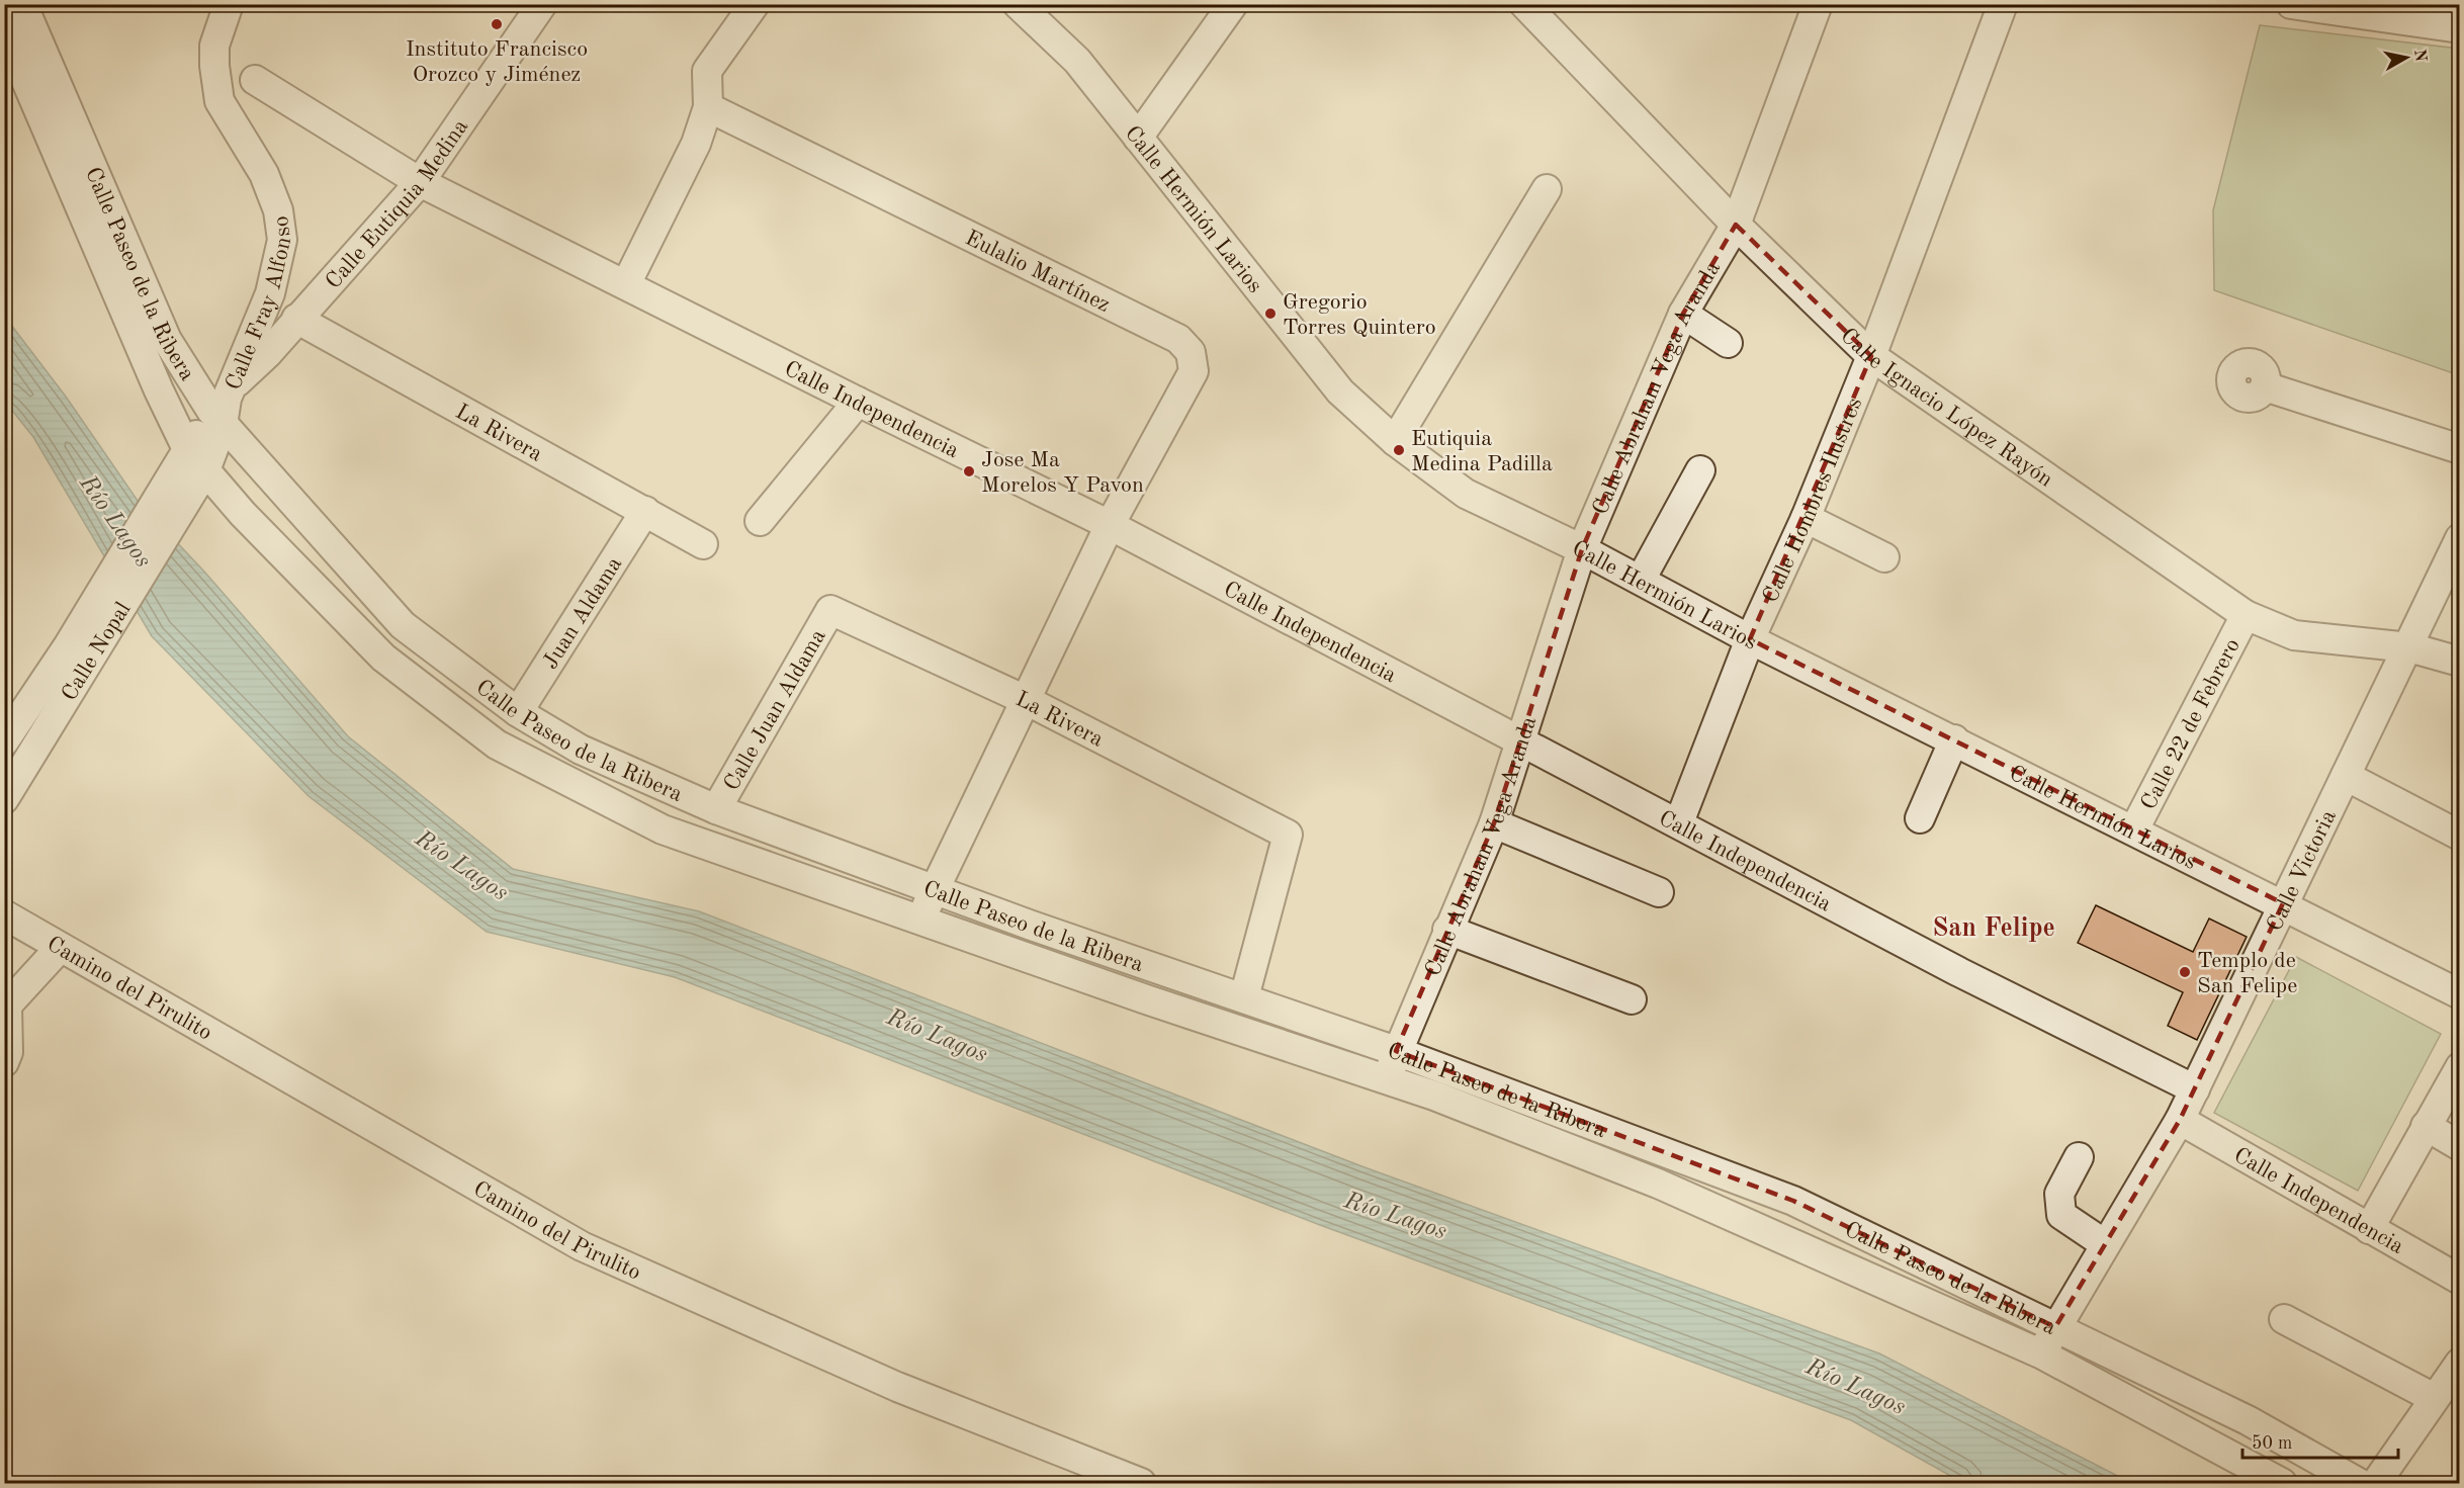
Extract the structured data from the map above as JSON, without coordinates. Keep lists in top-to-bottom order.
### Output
{
  "streets": {
    "street": [
      "Calle Eutiquia Medina",
      "Calle Hermión Larios",
      "Eulalio Martínez",
      "Calle Paseo de la Ribera",
      "Calle Fray Alfonso",
      "Calle Abraham Vega Aranda",
      "Calle Ignacio López Rayón",
      "Calle Independencia",
      "La Rivera",
      "Calle Hombres Ilustres",
      "Juan Aldama",
      "Calle Nopal",
      "Calle Juan Aldama",
      "Calle 22 de Febrero",
      "Calle Victoria",
      "Camino del Pirulito"
    ]
  },
  "crossings": [
    ["Calle Eutiquia Medina", "Calle Paseo de la Ribera"],
    ["Calle Eutiquia Medina", "Calle Fray Alfonso"],
    ["Calle Eutiquia Medina", "Calle Independencia"],
    ["Calle Eutiquia Medina", "La Rivera"],
    ["Calle Hermión Larios", "Calle Abraham Vega Aranda"],
    ["Calle Hermión Larios", "Calle Hombres Ilustres"],
    ["Calle Hermión Larios", "Calle 22 de Febrero"],
    ["Calle Hermión Larios", "Calle Victoria"],
    ["Eulalio Martínez", "Calle Paseo de la Ribera"],
    ["Eulalio Martínez", "Calle Independencia"],
    ["Eulalio Martínez", "La Rivera"],
    ["Calle Paseo de la Ribera", "Calle Fray Alfonso"],
    ["Calle Paseo de la Ribera", "Calle Abraham Vega Aranda"],
    ["Calle Paseo de la Ribera", "La Rivera"],
    ["Calle Paseo de la Ribera", "Juan Aldama"],
    ["Calle Paseo de la Ribera", "Calle Nopal"],
    ["Calle Paseo de la Ribera", "Calle Juan Aldama"],
    ["Calle Paseo de la Ribera", "Calle Victoria"],
    ["Calle Fray Alfonso", "Calle Nopal"],
    ["Calle Abraham Vega Aranda", "Calle Ignacio López Rayón"],
    ["Calle Abraham Vega Aranda", "Calle Independencia"],
    ["Calle Ignacio López Rayón", "Calle Hombres Ilustres"],
    ["Calle Ignacio López Rayón", "Calle 22 de Febrero"],
    ["Calle Ignacio López Rayón", "Calle Victoria"],
    ["Calle Independencia", "Calle Hombres Ilustres"],
    ["Calle Independencia", "Calle Victoria"],
    ["La Rivera", "Juan Aldama"],
    ["La Rivera", "Calle Juan Aldama"]
  ],
  "districts": ["San Felipe"],
  "water": ["Río Lagos"],
  "places": [
    "Instituto Francisco Orozco y Jiménez",
    "Gregorio Torres Quintero",
    "Eutiquia Medina Padilla",
    "Jose Ma Morelos Y Pavon",
    "Templo de San Felipe"
  ],
  "scale_bar": "50 m",
  "north": "right"
}
